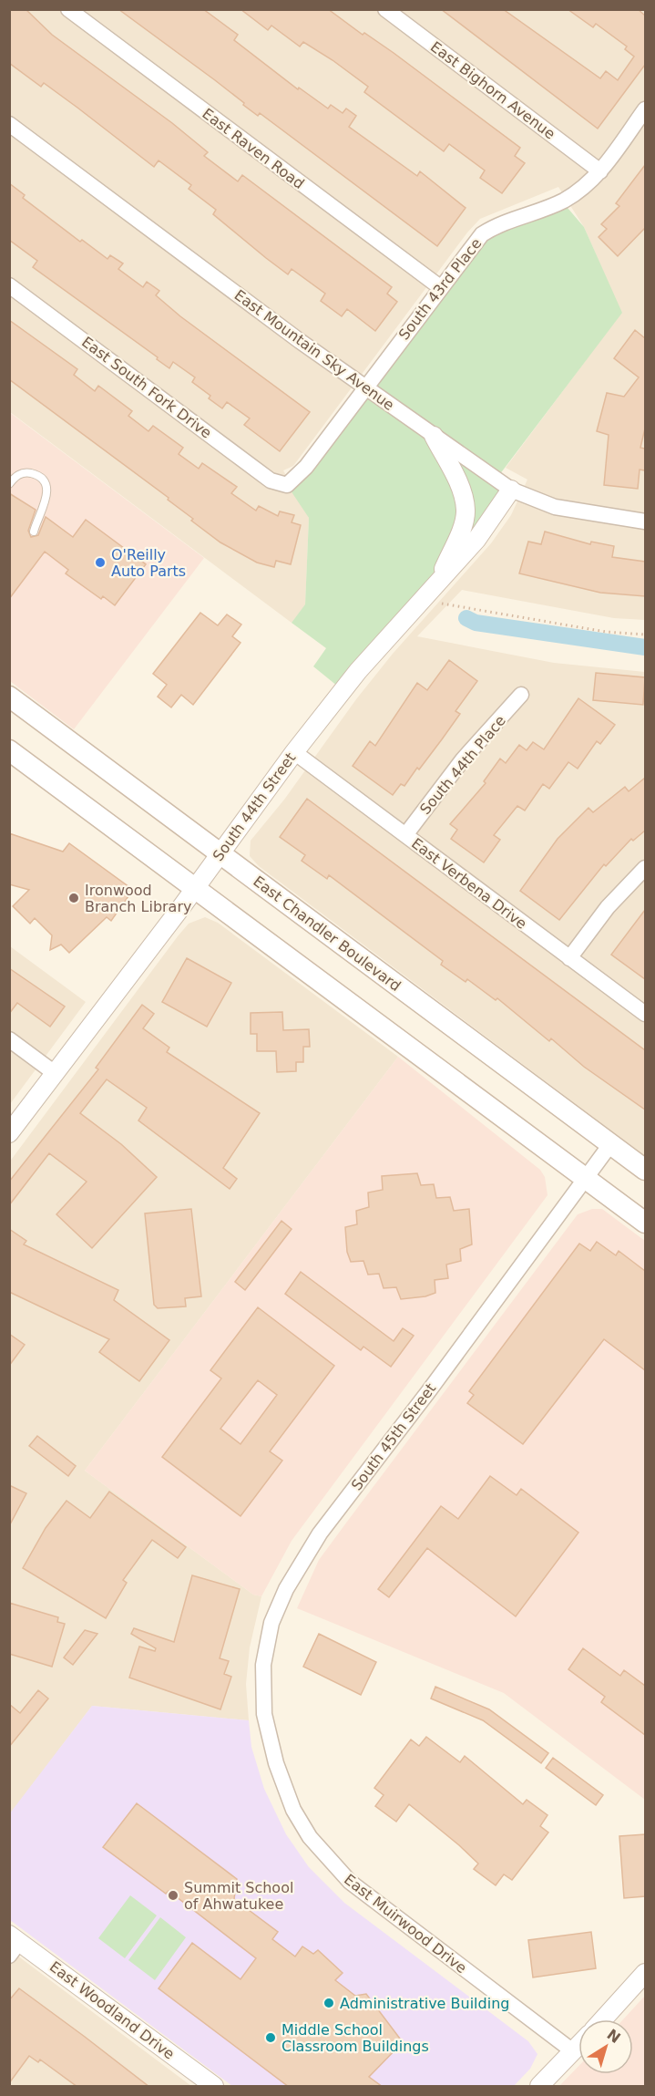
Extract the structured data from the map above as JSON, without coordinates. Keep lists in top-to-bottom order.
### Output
{
  "streets": {
    "main road": ["East Chandler Boulevard"],
    "street": [
      "East Bighorn Avenue",
      "East Raven Road",
      "South 43rd Place",
      "East Mountain Sky Avenue",
      "East South Fork Drive",
      "South 44th Place",
      "South 44th Street",
      "East Verbena Drive",
      "South 45th Street",
      "East Muirwood Drive",
      "East Woodland Drive"
    ]
  },
  "crossings": [
    ["East Bighorn Avenue", "South 43rd Place"],
    ["East Raven Road", "South 43rd Place"],
    ["South 43rd Place", "East Mountain Sky Avenue"],
    ["South 43rd Place", "East South Fork Drive"],
    ["East Mountain Sky Avenue", "South 44th Street"],
    ["South 44th Place", "East Verbena Drive"],
    ["South 44th Street", "East Verbena Drive"],
    ["South 44th Street", "East Chandler Boulevard"],
    ["East Chandler Boulevard", "South 45th Street"],
    ["South 45th Street", "East Muirwood Drive"]
  ],
  "places": [
    "O'Reilly Auto Parts",
    "Ironwood Branch Library",
    "Summit School of Ahwatukee",
    "Administrative Building",
    "Middle School Classroom Buildings"
  ],
  "north": "top right"
}
